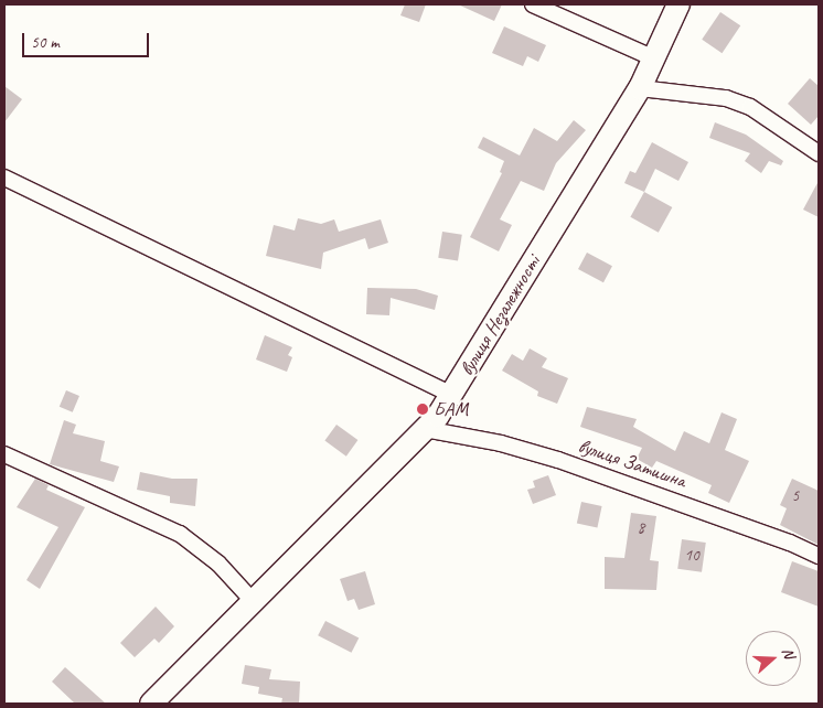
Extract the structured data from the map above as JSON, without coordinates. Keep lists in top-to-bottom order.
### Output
{
  "streets": {
    "street": ["вулиця Незалежності", "вулиця Затишна"]
  },
  "crossings": [
    ["вулиця Незалежності", "вулиця Затишна"]
  ],
  "places": ["БАМ"],
  "house_numbers": ["5", "8", "10"],
  "scale_bar": "50 m",
  "north": "right"
}
